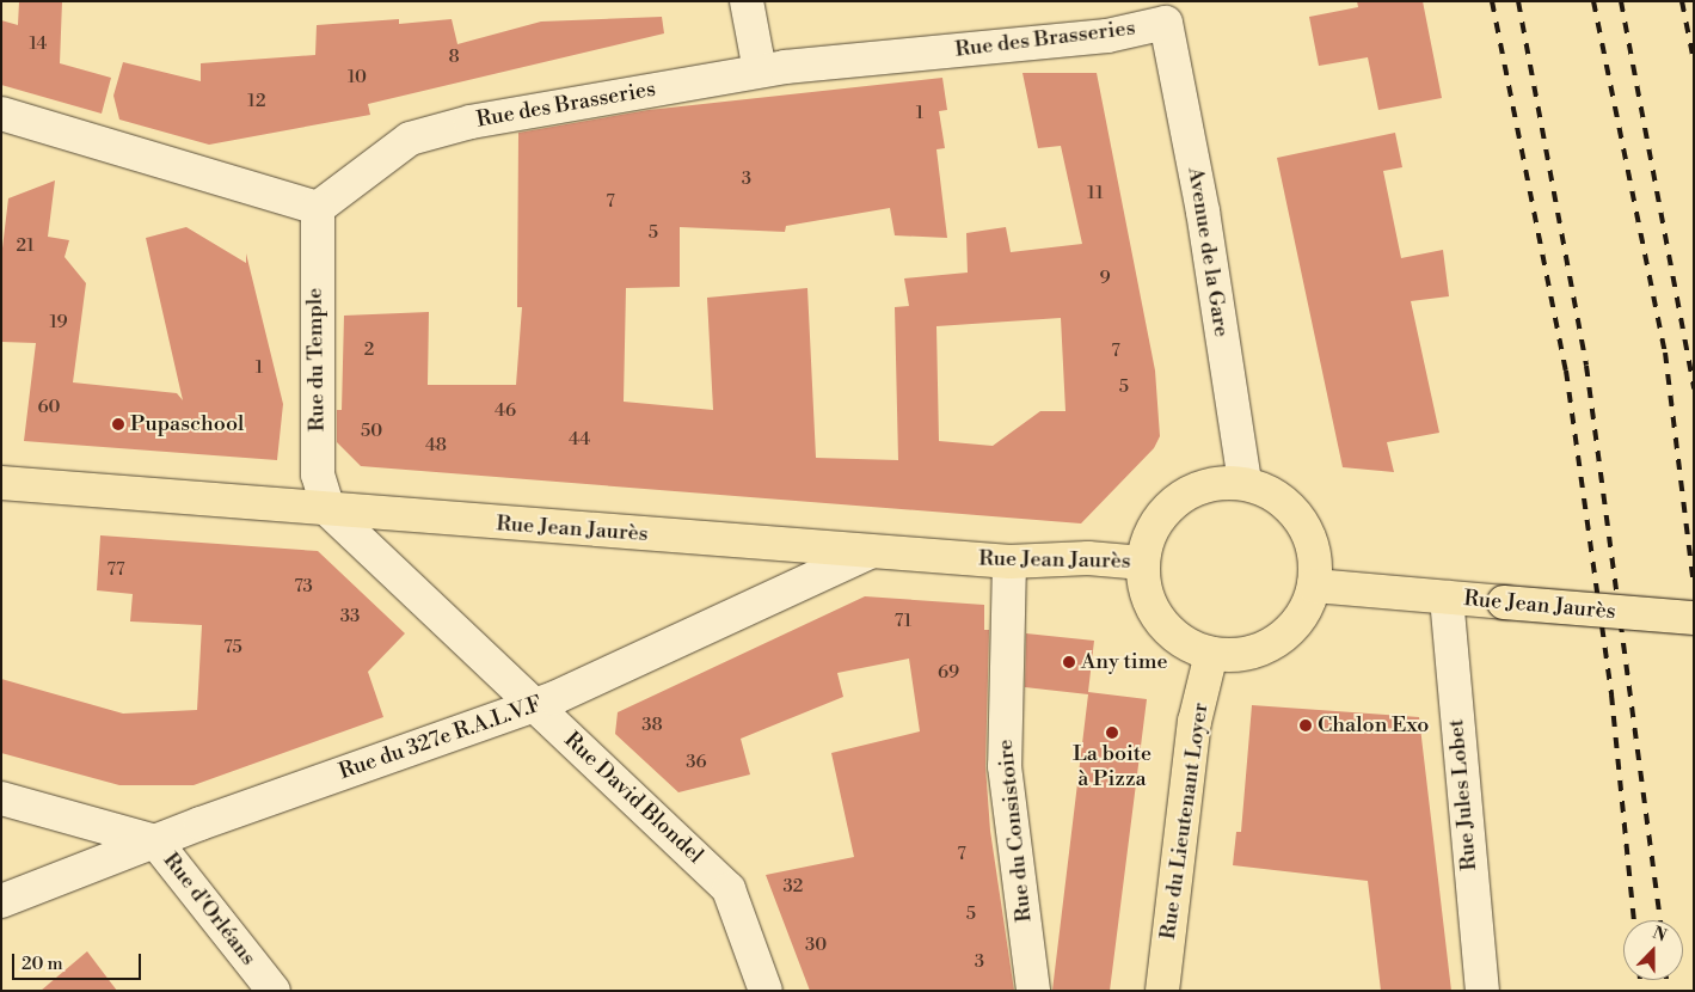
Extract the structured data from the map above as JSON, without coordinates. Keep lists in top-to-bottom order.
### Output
{
  "streets": {
    "main road": ["Rue Jean Jaurès", "Rue du Lieutenant Loyer"],
    "street": [
      "Rue des Brasseries",
      "Avenue de la Gare",
      "Rue du Temple",
      "Rue du 327e R.A.L.V.F",
      "Rue Jules Lobet",
      "Rue David Blondel",
      "Rue du Consistoire",
      "Rue d'Orléans"
    ]
  },
  "crossings": [
    ["Rue des Brasseries", "Avenue de la Gare"],
    ["Rue des Brasseries", "Rue du Temple"],
    ["Avenue de la Gare", "Rue Jean Jaurès"],
    ["Avenue de la Gare", "Rue du Lieutenant Loyer"],
    ["Rue du Temple", "Rue Jean Jaurès"],
    ["Rue du Temple", "Rue David Blondel"],
    ["Rue Jean Jaurès", "Rue du 327e R.A.L.V.F"],
    ["Rue Jean Jaurès", "Rue Jules Lobet"],
    ["Rue Jean Jaurès", "Rue David Blondel"],
    ["Rue Jean Jaurès", "Rue du Lieutenant Loyer"],
    ["Rue Jean Jaurès", "Rue du Consistoire"],
    ["Rue du 327e R.A.L.V.F", "Rue David Blondel"],
    ["Rue du 327e R.A.L.V.F", "Rue d'Orléans"]
  ],
  "places": [
    "Pupaschool",
    "Any time",
    "Chalon Exo",
    "La boite à Pizza"
  ],
  "house_numbers": [
    "14",
    "8",
    "10",
    "12",
    "1",
    "3",
    "11",
    "7",
    "5",
    "21",
    "9",
    "19",
    "2",
    "7",
    "1",
    "5",
    "60",
    "46",
    "50",
    "44",
    "48",
    "77",
    "73",
    "33",
    "71",
    "75",
    "69",
    "38",
    "36",
    "7",
    "32",
    "5",
    "30",
    "3"
  ],
  "scale_bar": "20 m",
  "north": "top"
}
